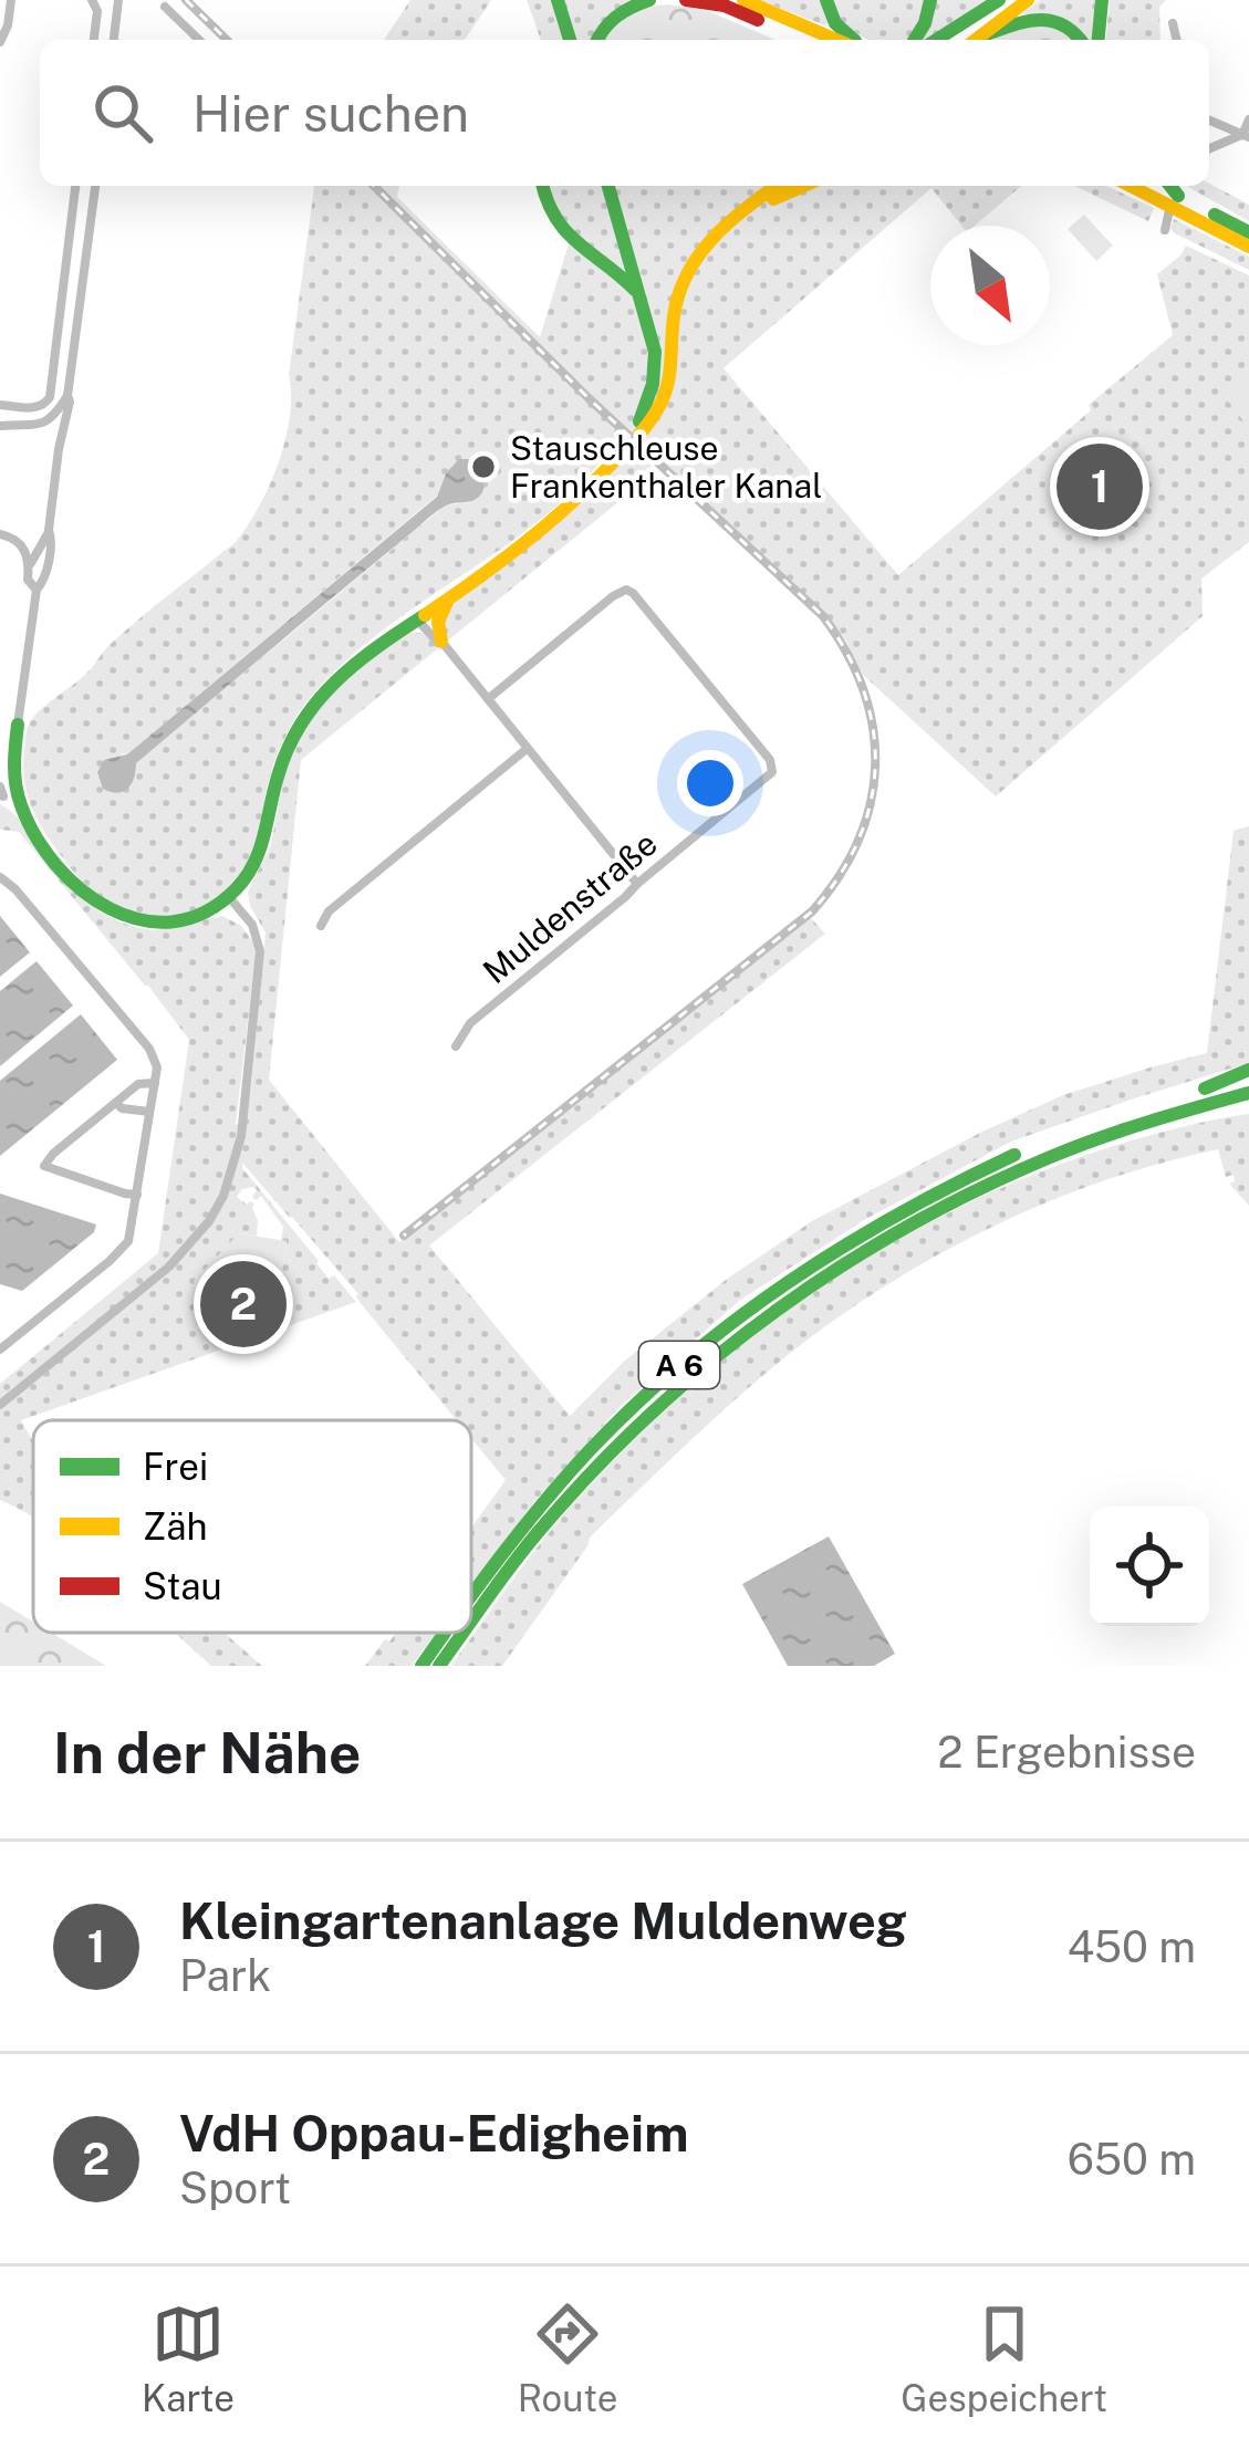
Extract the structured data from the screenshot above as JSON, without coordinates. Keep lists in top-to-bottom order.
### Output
{
  "streets": {
    "main road": ["A 6"],
    "street": ["Muldenstraße"]
  },
  "places": ["Stauschleuse Frankenthaler Kanal"],
  "legend": ["Frei", "Zäh", "Stau"],
  "north": "bottom right",
  "page": {
    "search": "Hier suchen",
    "pins": ["1", "2"],
    "heading": ["In der Nähe", "2 Ergebnisse"],
    "list": [
      {
        "mark": "1",
        "name": "Kleingartenanlage Muldenweg",
        "note": "Park",
        "value": "450 m"
      },
      {
        "mark": "2",
        "name": "VdH Oppau-Edigheim",
        "note": "Sport",
        "value": "650 m"
      }
    ],
    "nav": ["Karte", "Route", "Gespeichert"]
  }
}
